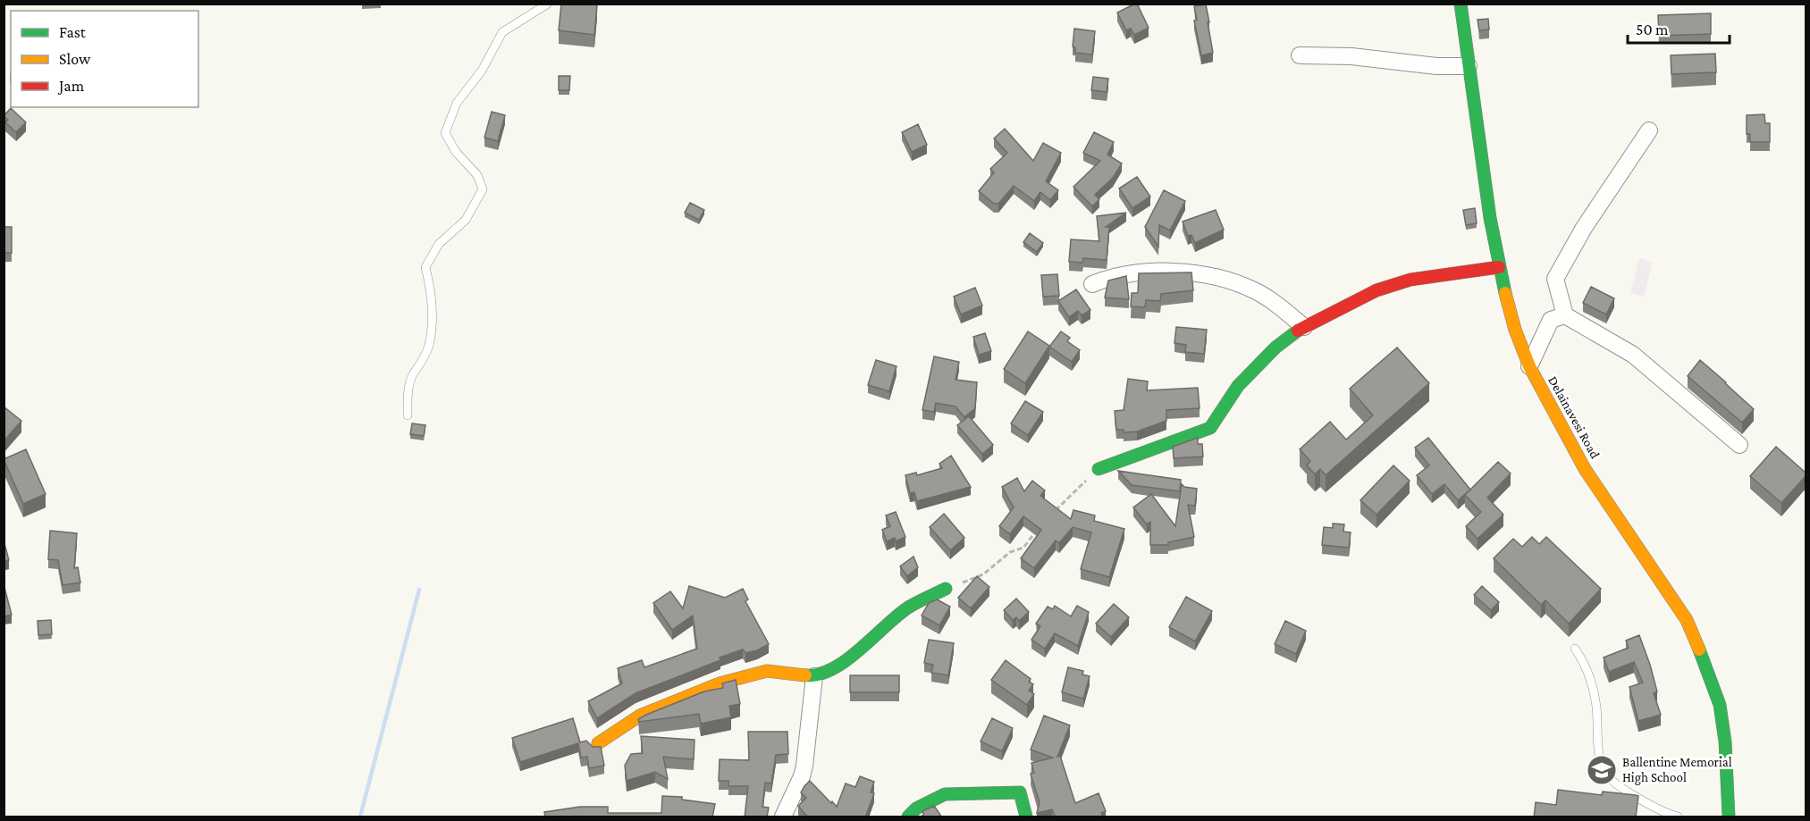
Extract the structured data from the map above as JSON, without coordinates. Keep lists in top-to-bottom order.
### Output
{
  "streets": {
    "street": ["Delainavesi Road"]
  },
  "places": {
    "school or university": ["Ballentine Memorial High School"]
  },
  "legend": ["Fast", "Slow", "Jam"],
  "scale_bar": "50 m"
}
